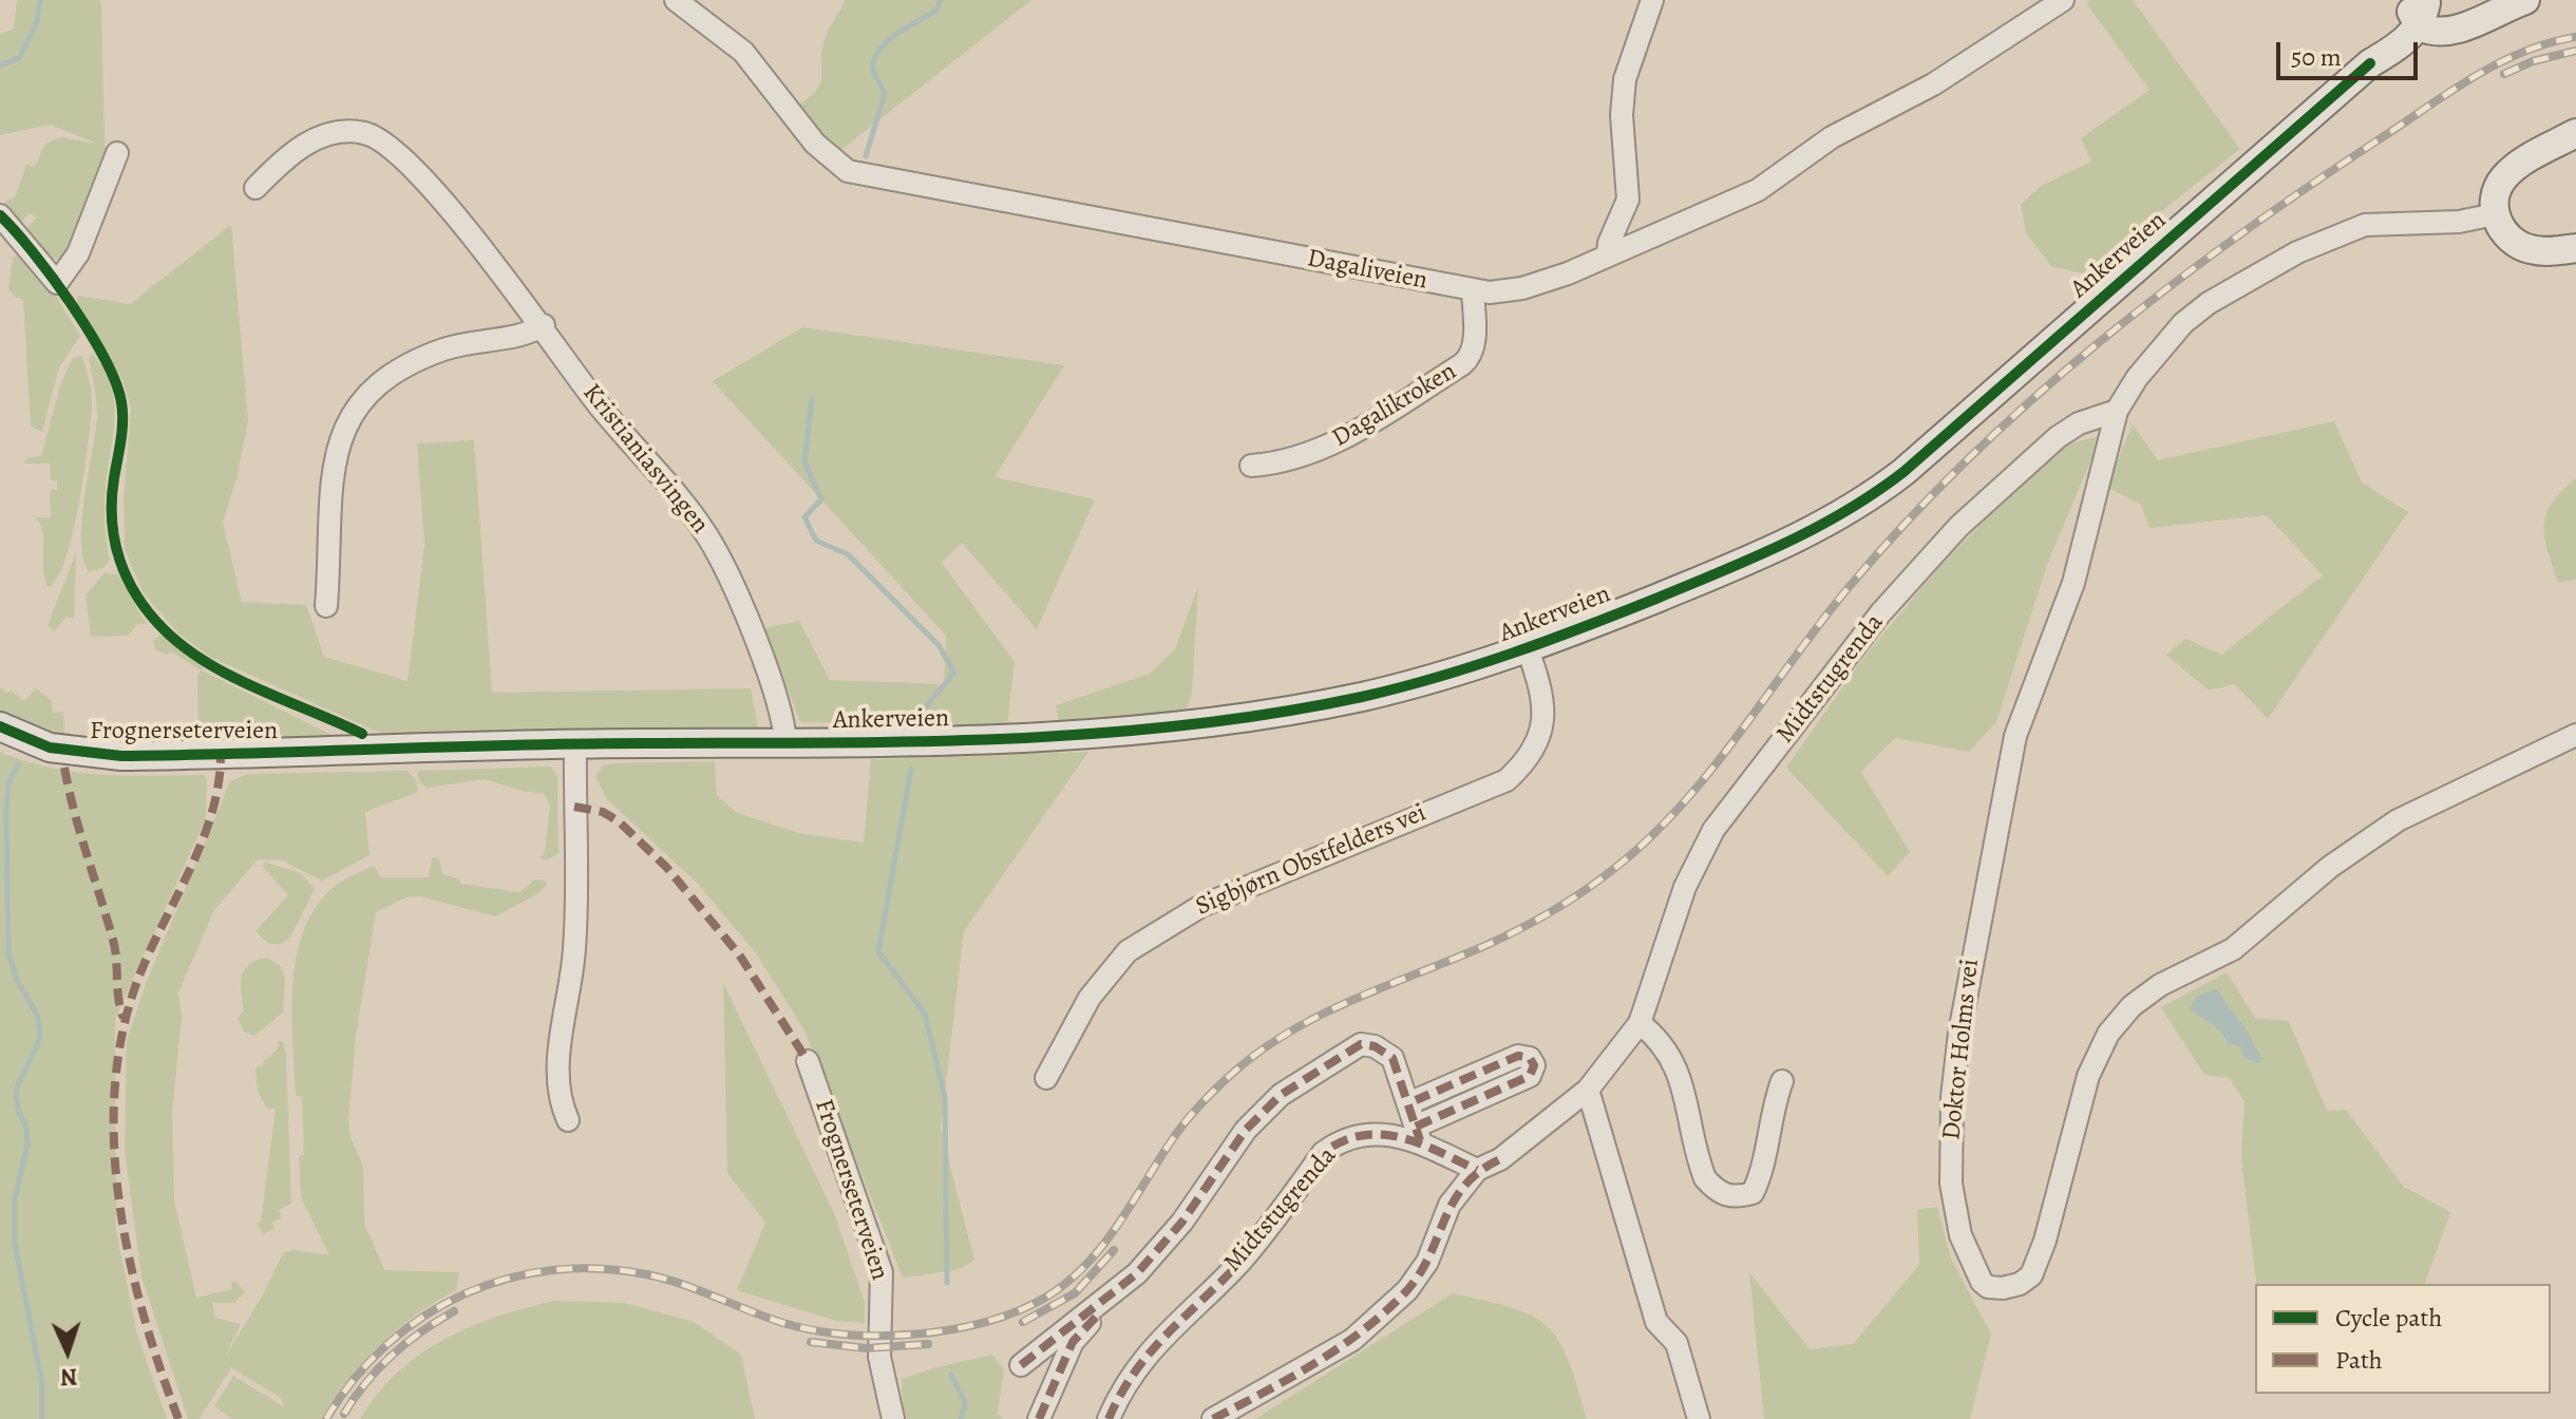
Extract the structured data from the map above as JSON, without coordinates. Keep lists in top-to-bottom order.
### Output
{
  "streets": {
    "main road": ["Ankerveien", "Frognerseterveien"],
    "street": [
      "Dagaliveien",
      "Dagalikroken",
      "Kristianiasvingen",
      "Midtstugrenda",
      "Sigbjørn Obstfelders vei",
      "Doktor Holms vei"
    ]
  },
  "crossings": [
    ["Ankerveien", "Kristianiasvingen"],
    ["Ankerveien", "Frognerseterveien"],
    ["Ankerveien", "Sigbjørn Obstfelders vei"],
    ["Dagaliveien", "Dagalikroken"],
    ["Midtstugrenda", "Doktor Holms vei"]
  ],
  "legend": ["Cycle path", "Path"],
  "scale_bar": "50 m",
  "north": "bottom"
}
